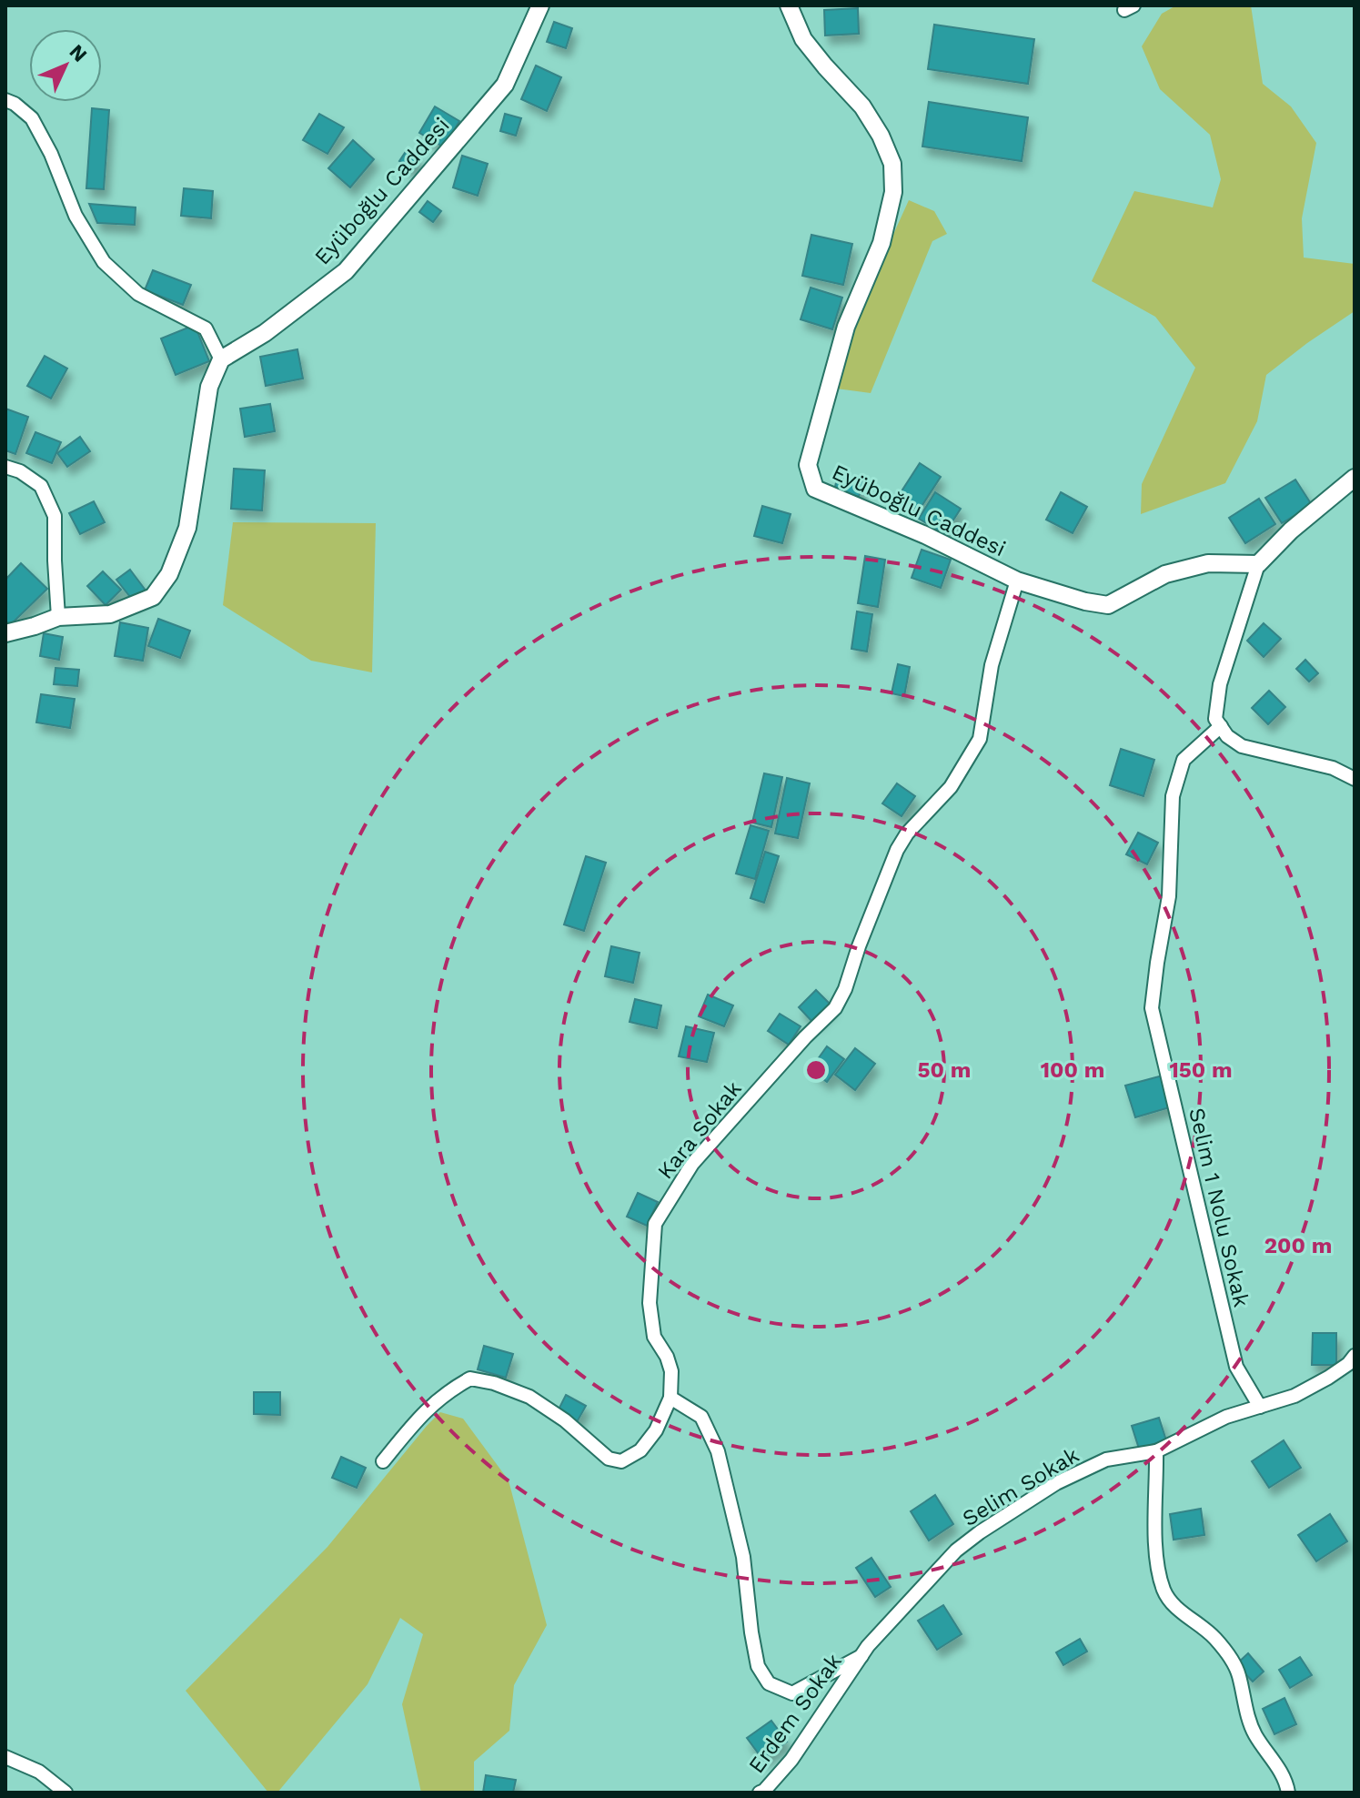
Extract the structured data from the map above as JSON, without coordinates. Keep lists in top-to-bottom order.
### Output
{
  "streets": {
    "street": [
      "Eyüboğlu Caddesi",
      "Kara Sokak",
      "Selim 1 Nolu Sokak",
      "Selim Sokak",
      "Erdem Sokak"
    ]
  },
  "crossings": [
    ["Eyüboğlu Caddesi", "Kara Sokak"],
    ["Selim 1 Nolu Sokak", "Selim Sokak"],
    ["Selim Sokak", "Erdem Sokak"]
  ],
  "north": "top right",
  "rings": [
    "50 m",
    "100 m",
    "150 m",
    "200 m"
  ]
}
